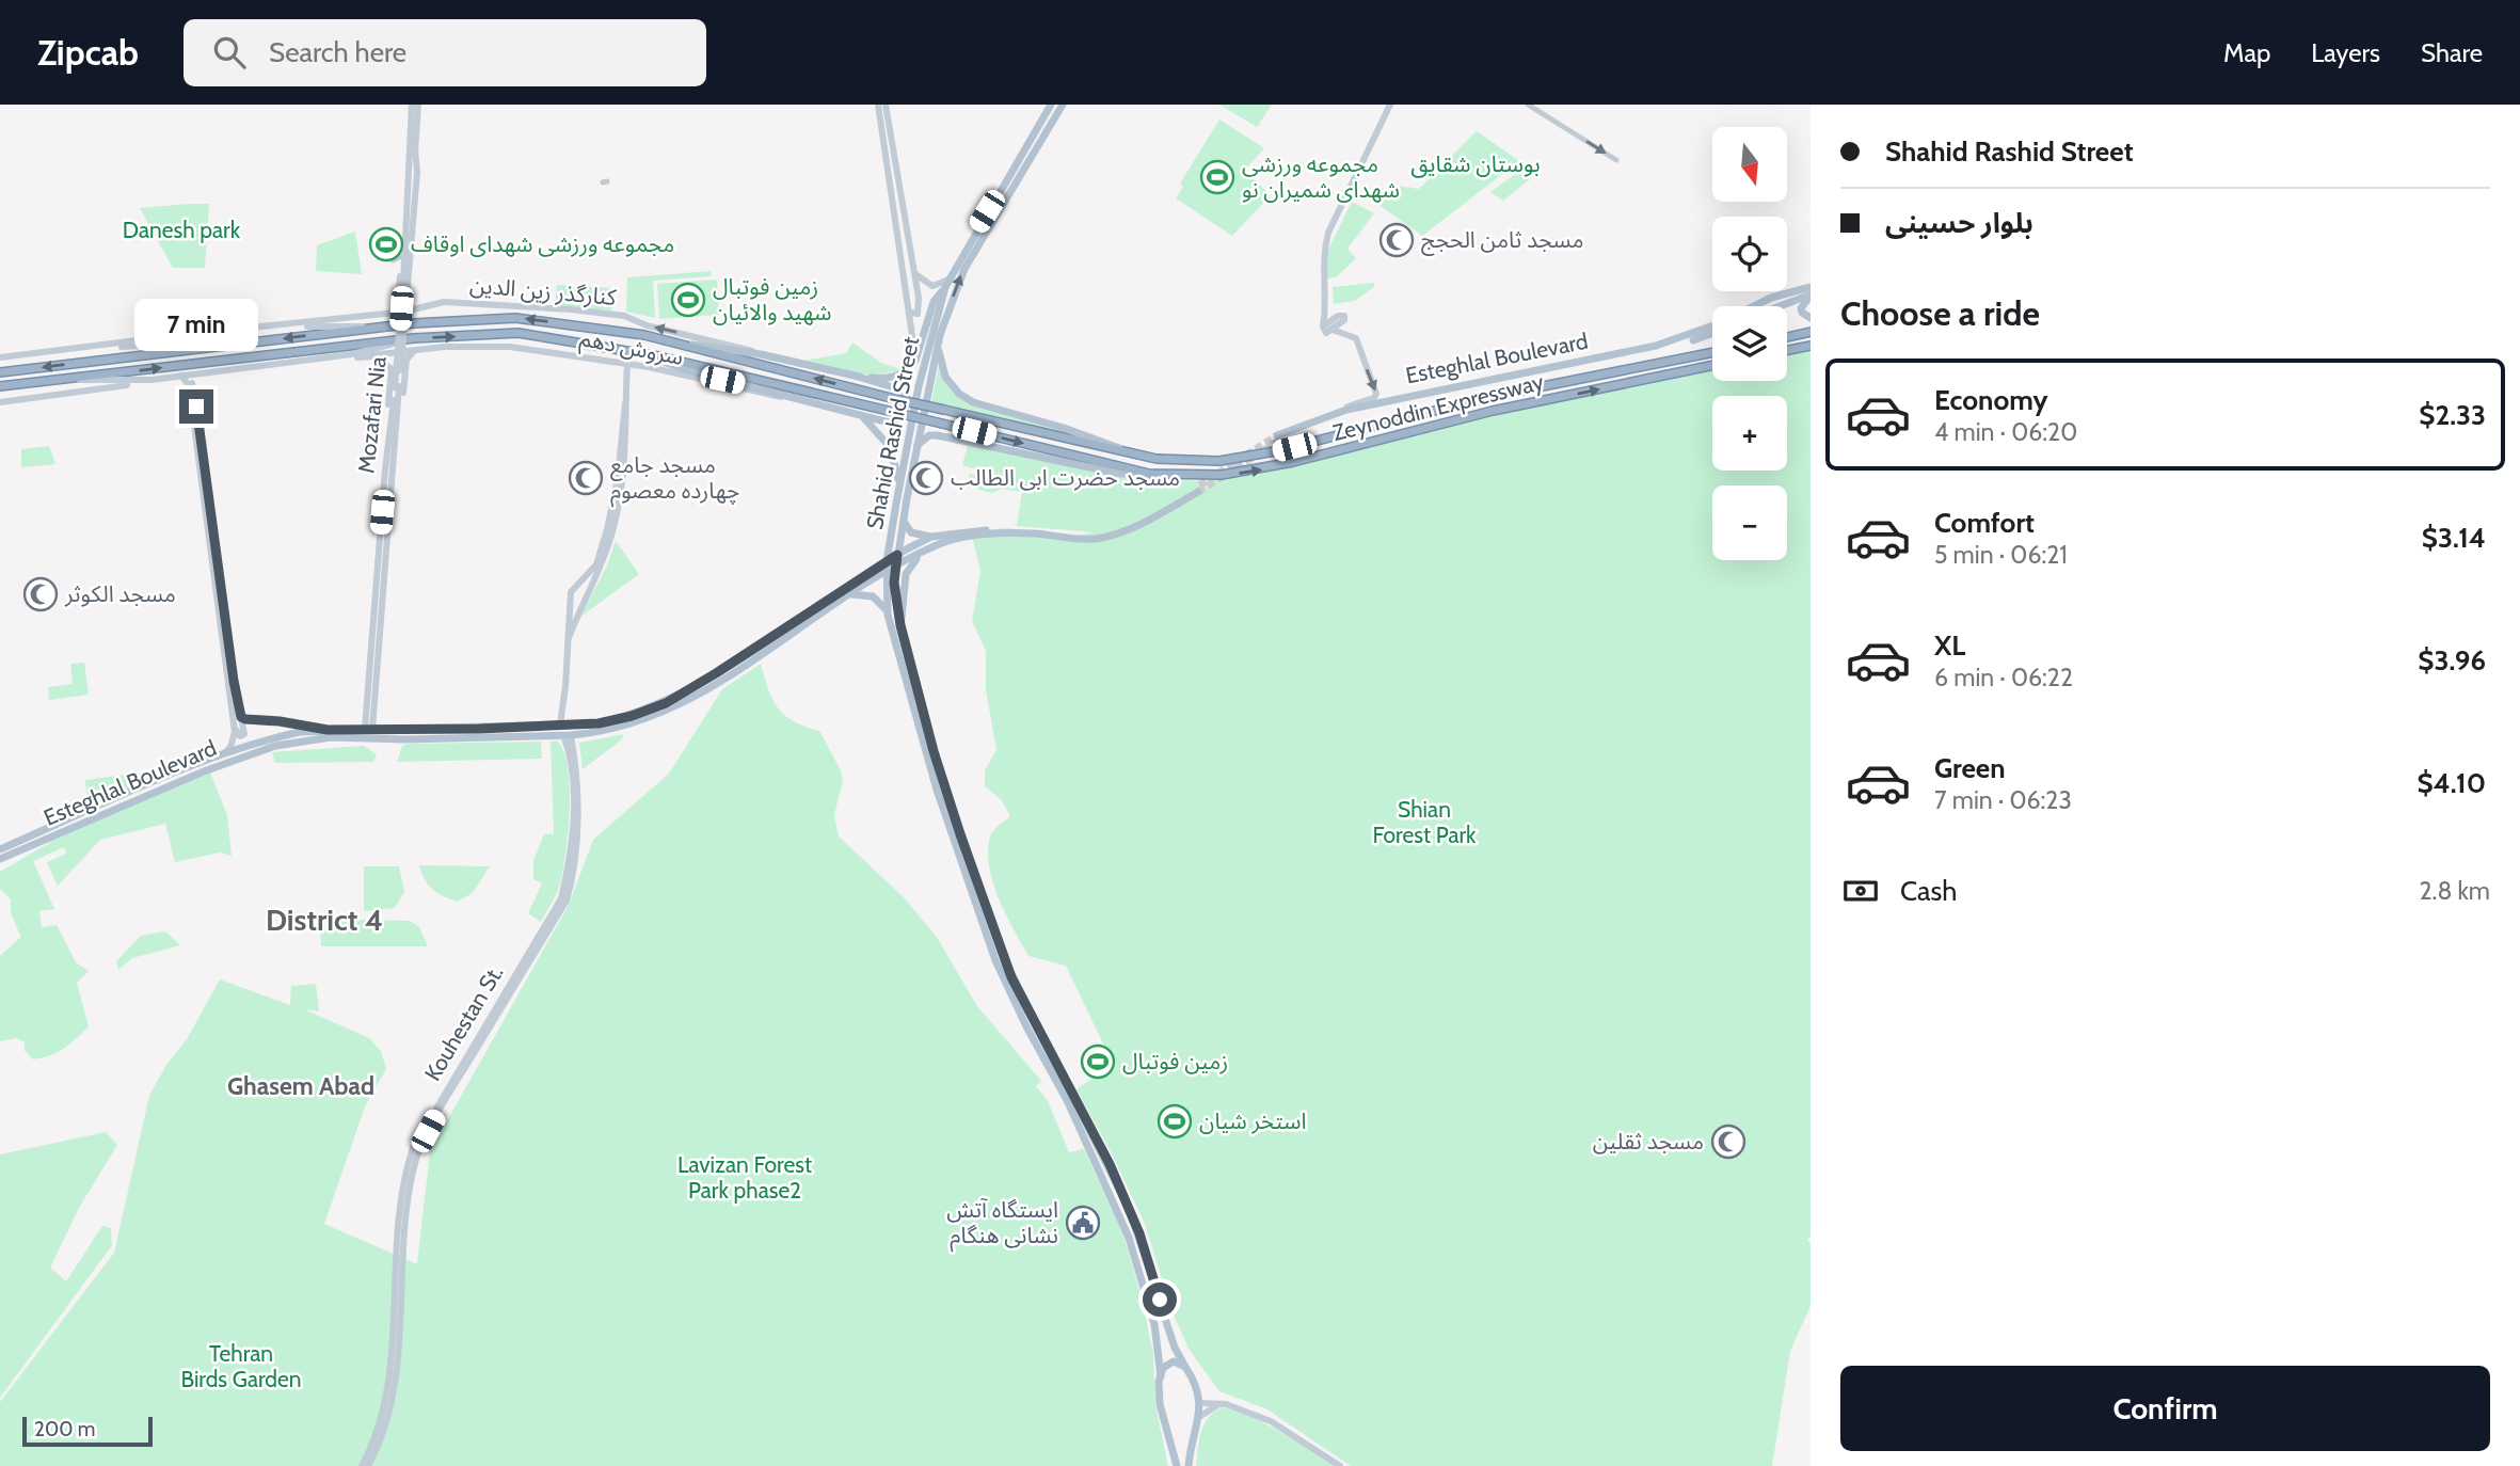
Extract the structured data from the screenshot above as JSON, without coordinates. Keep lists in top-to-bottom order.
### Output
{
  "streets": {
    "highway": ["Zeynoddin Expressway"],
    "main road": [
      "کنارگذر زین الدین",
      "سروش دهم",
      "Esteghlal Boulevard",
      "Mozafari Nia",
      "Shahid Rashid Street",
      "Kouhestan St."
    ]
  },
  "crossings": [
    ["Esteghlal Boulevard", "Mozafari Nia"],
    ["Esteghlal Boulevard", "Shahid Rashid Street"],
    ["Esteghlal Boulevard", "Kouhestan St."]
  ],
  "districts": ["District 4", "Ghasem Abad"],
  "parks": [
    "بوستان شقایق",
    "Danesh park",
    "Shian Forest Park",
    "Lavizan Forest Park phase2",
    "Tehran Birds Garden"
  ],
  "places": {
    "sports": [
      "مجموعه ورزشی شهدای شمیران نو",
      "مجموعه ورزشی شهدای اوقاف",
      "زمین فوتبال شهید والائیان",
      "زمین فوتبال",
      "استخر شیان"
    ],
    "mosque": [
      "مسجد ثامن الحجج",
      "مسجد جامع چهارده معصوم",
      "مسجد حضرت ابی الطالب",
      "مسجد الکوثر",
      "مسجد ثقلین"
    ],
    "public building": ["ایستگاه آتش نشانی هنگام"]
  },
  "scale_bar": "200 m",
  "north": "bottom",
  "page": {
    "header": "Zipcab",
    "search": "Search here",
    "nav": ["Map", "Layers", "Share"],
    "banner": ["Shahid Rashid Street", "بلوار حسینی"],
    "map_buttons": ["+", "−"],
    "heading": "Choose a ride",
    "bubble": "7 min",
    "list": [
      {
        "name": "Economy",
        "note": "4 min · 06:20",
        "value": "$2.33"
      },
      {
        "name": "Comfort",
        "note": "5 min · 06:21",
        "value": "$3.14"
      },
      {
        "name": "XL",
        "note": "6 min · 06:22",
        "value": "$3.96"
      },
      {
        "name": "Green",
        "note": "7 min · 06:23",
        "value": "$4.10"
      }
    ],
    "pay": ["Cash", "2.8 km"],
    "buttons": "Confirm",
    "scale": "200 m"
  }
}
